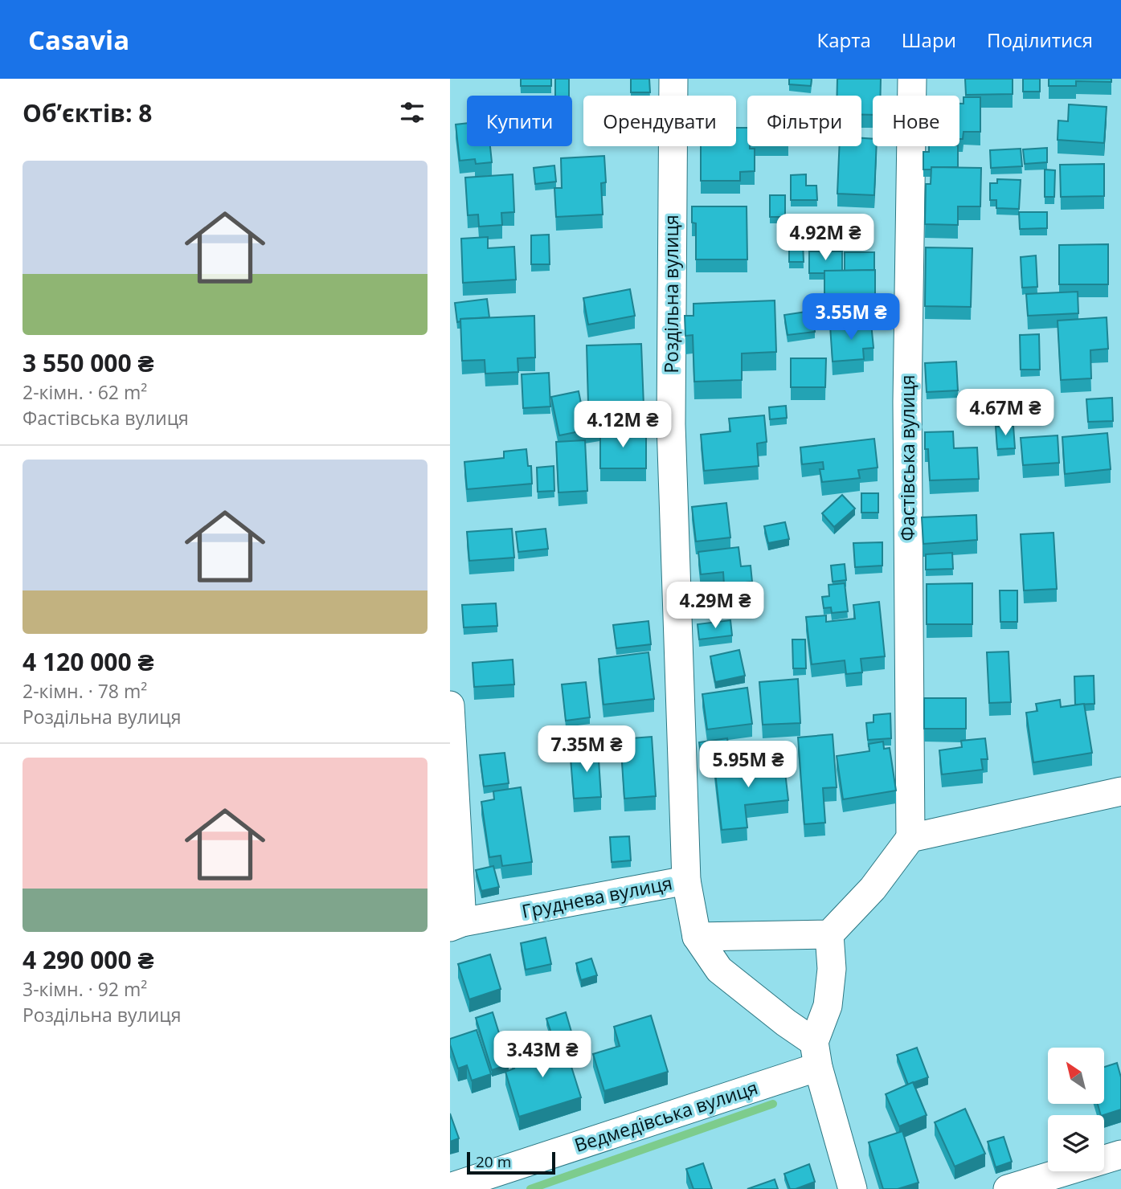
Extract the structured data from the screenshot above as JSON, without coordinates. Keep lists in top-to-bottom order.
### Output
{
  "streets": {
    "street": [
      "Роздільна вулиця",
      "Фастівська вулиця",
      "Груднева вулиця",
      "Ведмедівська вулиця"
    ]
  },
  "crossings": [
    ["Роздільна вулиця", "Груднева вулиця"]
  ],
  "scale_bar": "20 m",
  "north": "top left",
  "page": {
    "header": "Casavia",
    "nav": ["Карта", "Шари", "Поділитися"],
    "heading": "Об’єктів: 8",
    "chip": [
      "Купити",
      "Орендувати",
      "Фільтри",
      "Нове"
    ],
    "list": [
      {
        "name": "3 550 000 ₴",
        "note": "2-кімн. · 62 m² · Фастівська вулиця"
      },
      {
        "name": "4 120 000 ₴",
        "note": "2-кімн. · 78 m² · Роздільна вулиця"
      },
      {
        "name": "4 290 000 ₴",
        "note": "3-кімн. · 92 m² · Роздільна вулиця"
      }
    ],
    "price": [
      "4.92M ₴",
      "3.55M ₴",
      "4.67M ₴",
      "4.12M ₴",
      "4.29M ₴",
      "7.35M ₴",
      "5.95M ₴",
      "3.43M ₴"
    ],
    "scale": "20 m"
  }
}
